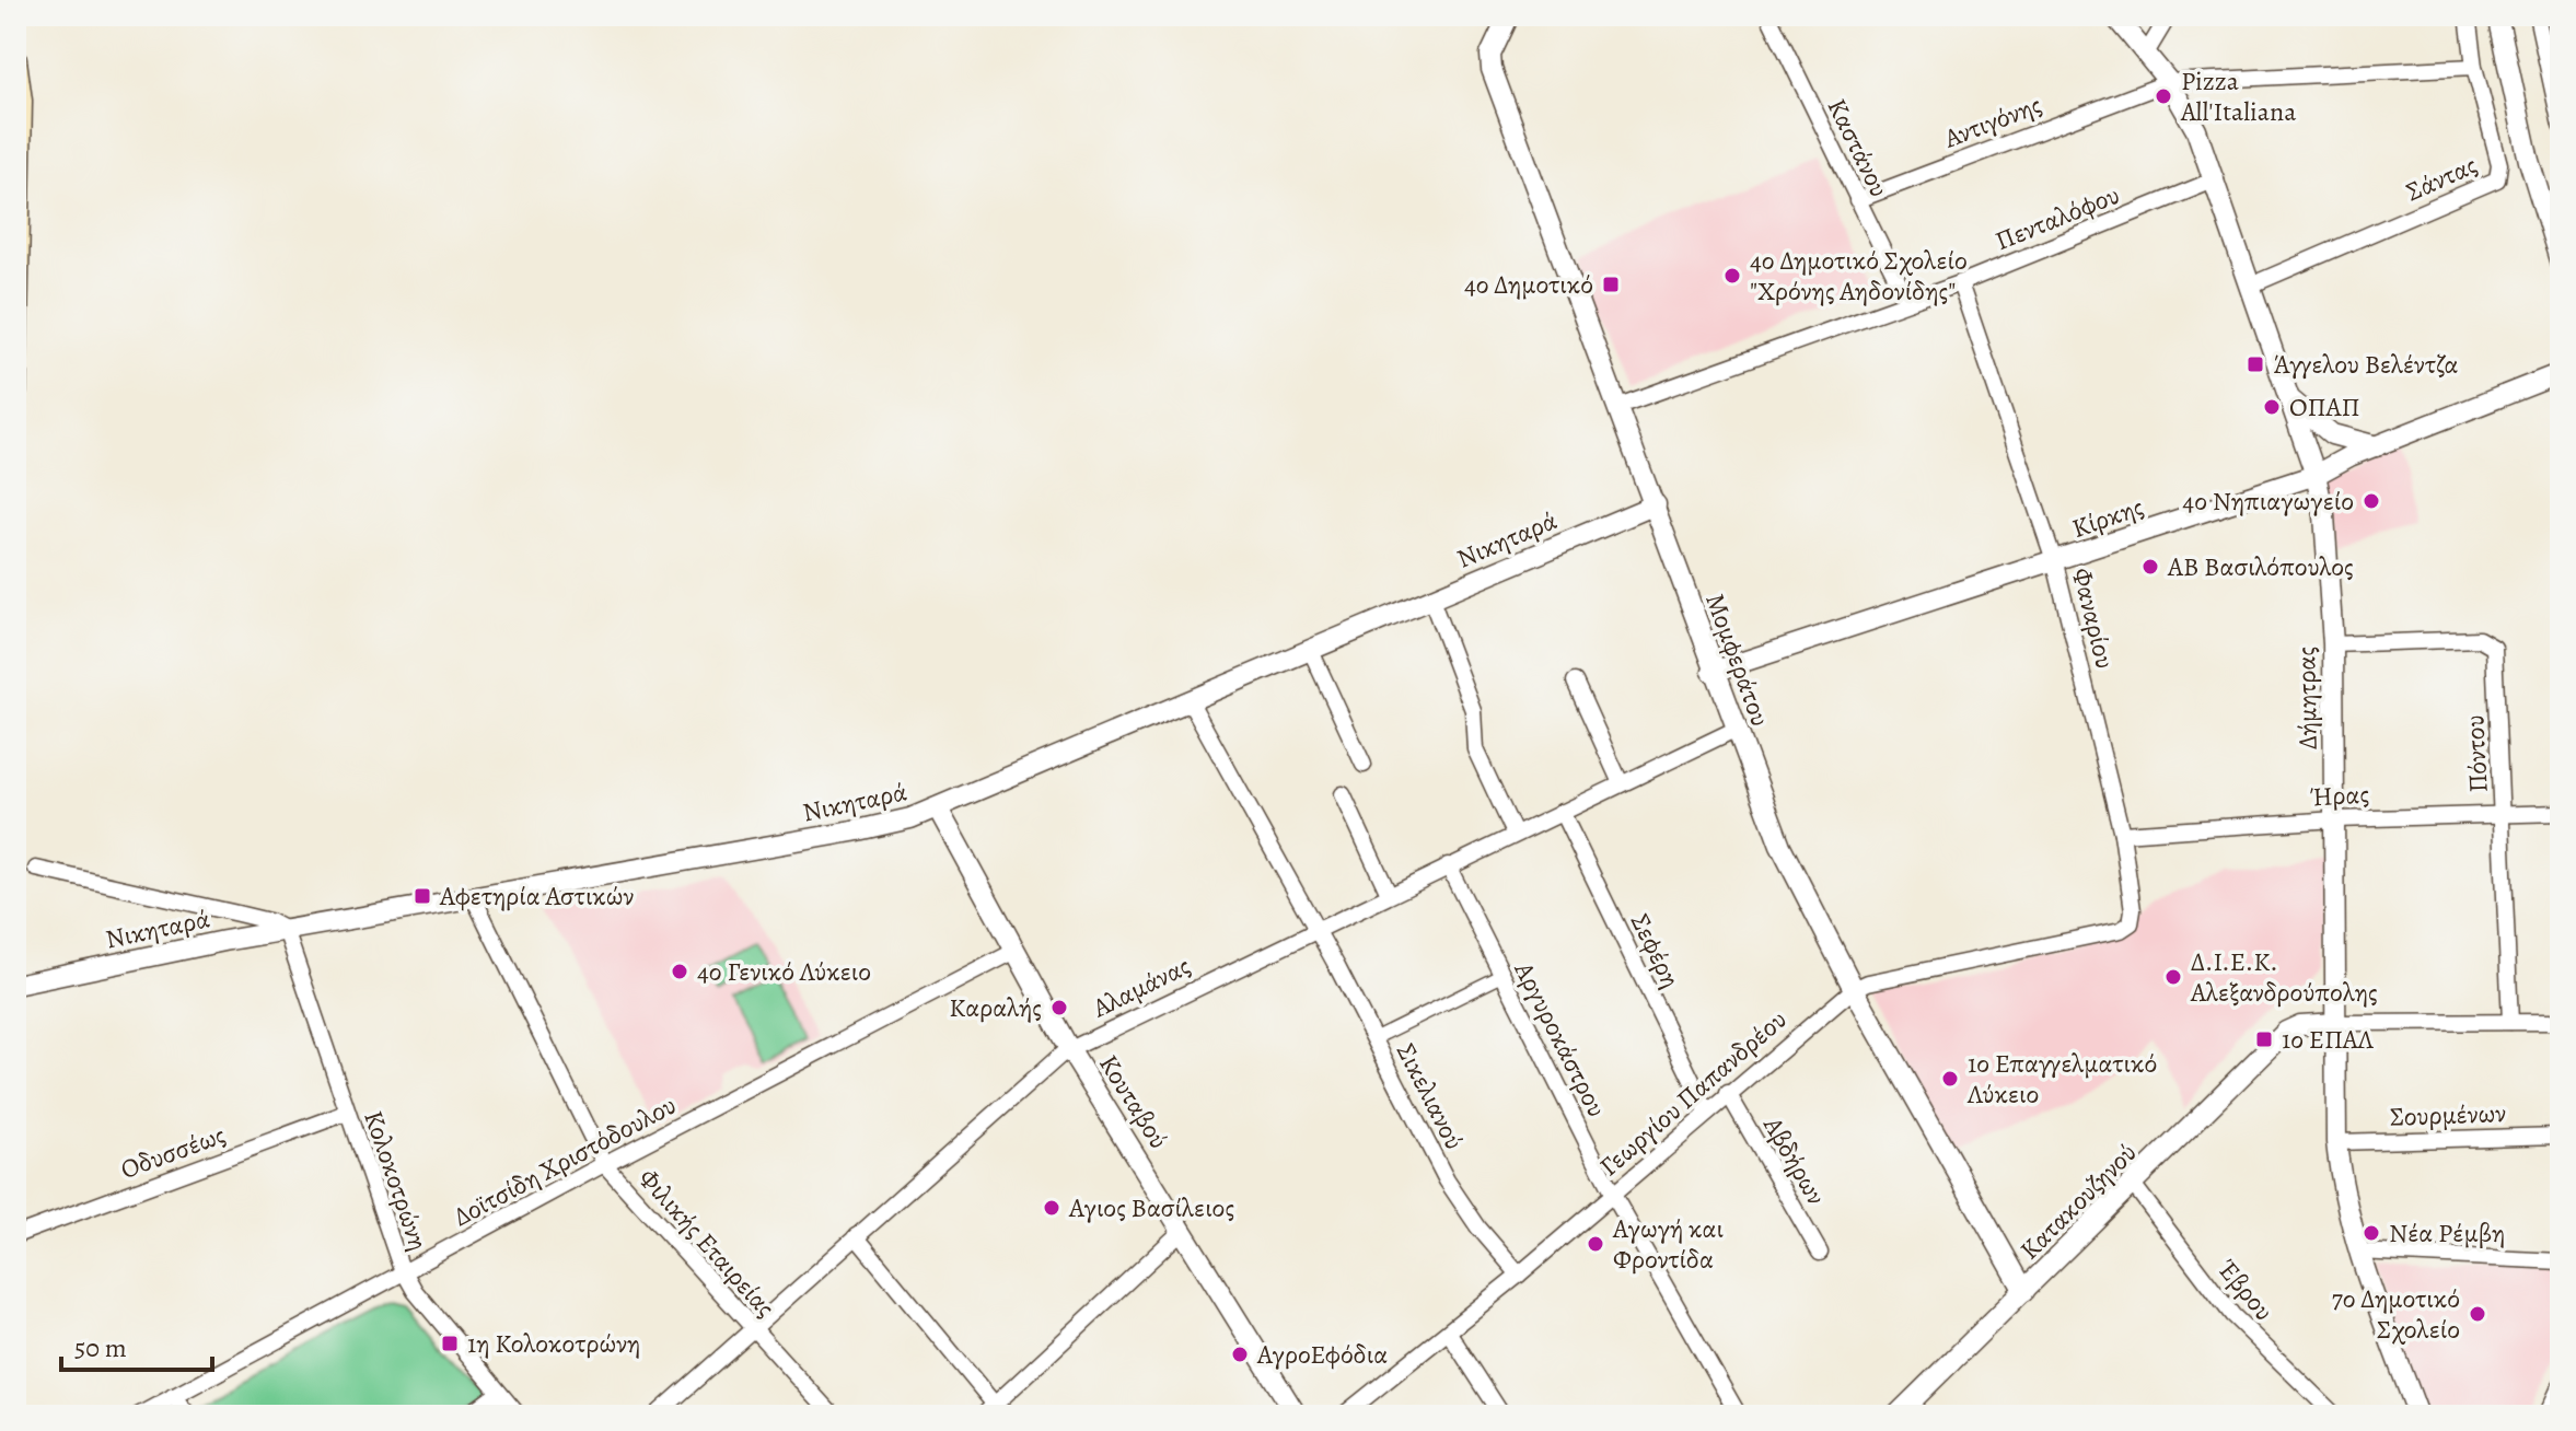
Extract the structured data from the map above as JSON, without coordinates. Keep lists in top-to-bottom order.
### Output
{
  "streets": {
    "street": [
      "Αντιγόνης",
      "Καστάνου",
      "Σάντας",
      "Πενταλόφου",
      "Κίρκης",
      "Νικηταρά",
      "Φαναρίου",
      "Μομφεράτου",
      "Δήμητρας",
      "Πόντου",
      "Ήρας",
      "Σεφέρη",
      "Αλαμάνας",
      "Αργυροκάστρου",
      "Γεωργίου Παπανδρέου",
      "Σικελιανού",
      "Κουταβού",
      "Σουρμένων",
      "Οδυσσέως",
      "Δοϊτσίδη Χριστόδουλου",
      "Αβδήρων",
      "Κολοκοτρώνη",
      "Κατακουζηνού",
      "Φιλικής Εταιρείας",
      "Έβρου"
    ]
  },
  "crossings": [
    ["Αντιγόνης", "Καστάνου"],
    ["Αντιγόνης", "Δήμητρας"],
    ["Καστάνου", "Πενταλόφου"],
    ["Σάντας", "Δήμητρας"],
    ["Πενταλόφου", "Φαναρίου"],
    ["Πενταλόφου", "Μομφεράτου"],
    ["Πενταλόφου", "Δήμητρας"],
    ["Κίρκης", "Φαναρίου"],
    ["Κίρκης", "Μομφεράτου"],
    ["Κίρκης", "Δήμητρας"],
    ["Νικηταρά", "Μομφεράτου"],
    ["Νικηταρά", "Σικελιανού"],
    ["Νικηταρά", "Κουταβού"],
    ["Νικηταρά", "Κολοκοτρώνη"],
    ["Νικηταρά", "Φιλικής Εταιρείας"],
    ["Φαναρίου", "Ήρας"],
    ["Φαναρίου", "Γεωργίου Παπανδρέου"],
    ["Μομφεράτου", "Αλαμάνας"],
    ["Μομφεράτου", "Γεωργίου Παπανδρέου"],
    ["Μομφεράτου", "Κατακουζηνού"],
    ["Δήμητρας", "Πόντου"],
    ["Δήμητρας", "Ήρας"],
    ["Δήμητρας", "Σουρμένων"],
    ["Δήμητρας", "Κατακουζηνού"],
    ["Πόντου", "Ήρας"],
    ["Πόντου", "Κατακουζηνού"],
    ["Σεφέρη", "Αλαμάνας"],
    ["Σεφέρη", "Γεωργίου Παπανδρέου"],
    ["Αλαμάνας", "Αργυροκάστρου"],
    ["Αλαμάνας", "Σικελιανού"],
    ["Αλαμάνας", "Κουταβού"],
    ["Αλαμάνας", "Φιλικής Εταιρείας"],
    ["Αργυροκάστρου", "Γεωργίου Παπανδρέου"],
    ["Γεωργίου Παπανδρέου", "Σικελιανού"],
    ["Γεωργίου Παπανδρέου", "Αβδήρων"],
    ["Κουταβού", "Δοϊτσίδη Χριστόδουλου"],
    ["Οδυσσέως", "Κολοκοτρώνη"],
    ["Δοϊτσίδη Χριστόδουλου", "Κολοκοτρώνη"],
    ["Δοϊτσίδη Χριστόδουλου", "Φιλικής Εταιρείας"],
    ["Κατακουζηνού", "Έβρου"]
  ],
  "places": {
    "other": [
      "Pizza All'Italiana",
      "4ο Δημοτικό Σχολείο \"Χρόνης Αηδονίδης\"",
      "ΟΠΑΠ",
      "4ο Νηπιαγωγείο",
      "ΑΒ Βασιλόπουλος",
      "4ο Γενικό Λύκειο",
      "Δ.Ι.Ε.Κ. Αλεξανδρούπολης",
      "Καραλής",
      "1ο Επαγγελματικό Λύκειο",
      "Αγιος Βασίλειος",
      "Νέα Ρέμβη",
      "Αγωγή και Φροντίδα",
      "7ο Δημοτικό Σχολείο",
      "ΑγροΕφόδια"
    ],
    "transit": [
      "4ο Δημοτικό",
      "Άγγελου Βελέντζα",
      "Αφετηρία Αστικών",
      "1ο ΕΠΑΛ",
      "1η Κολοκοτρώνη"
    ]
  },
  "scale_bar": "50 m"
}
